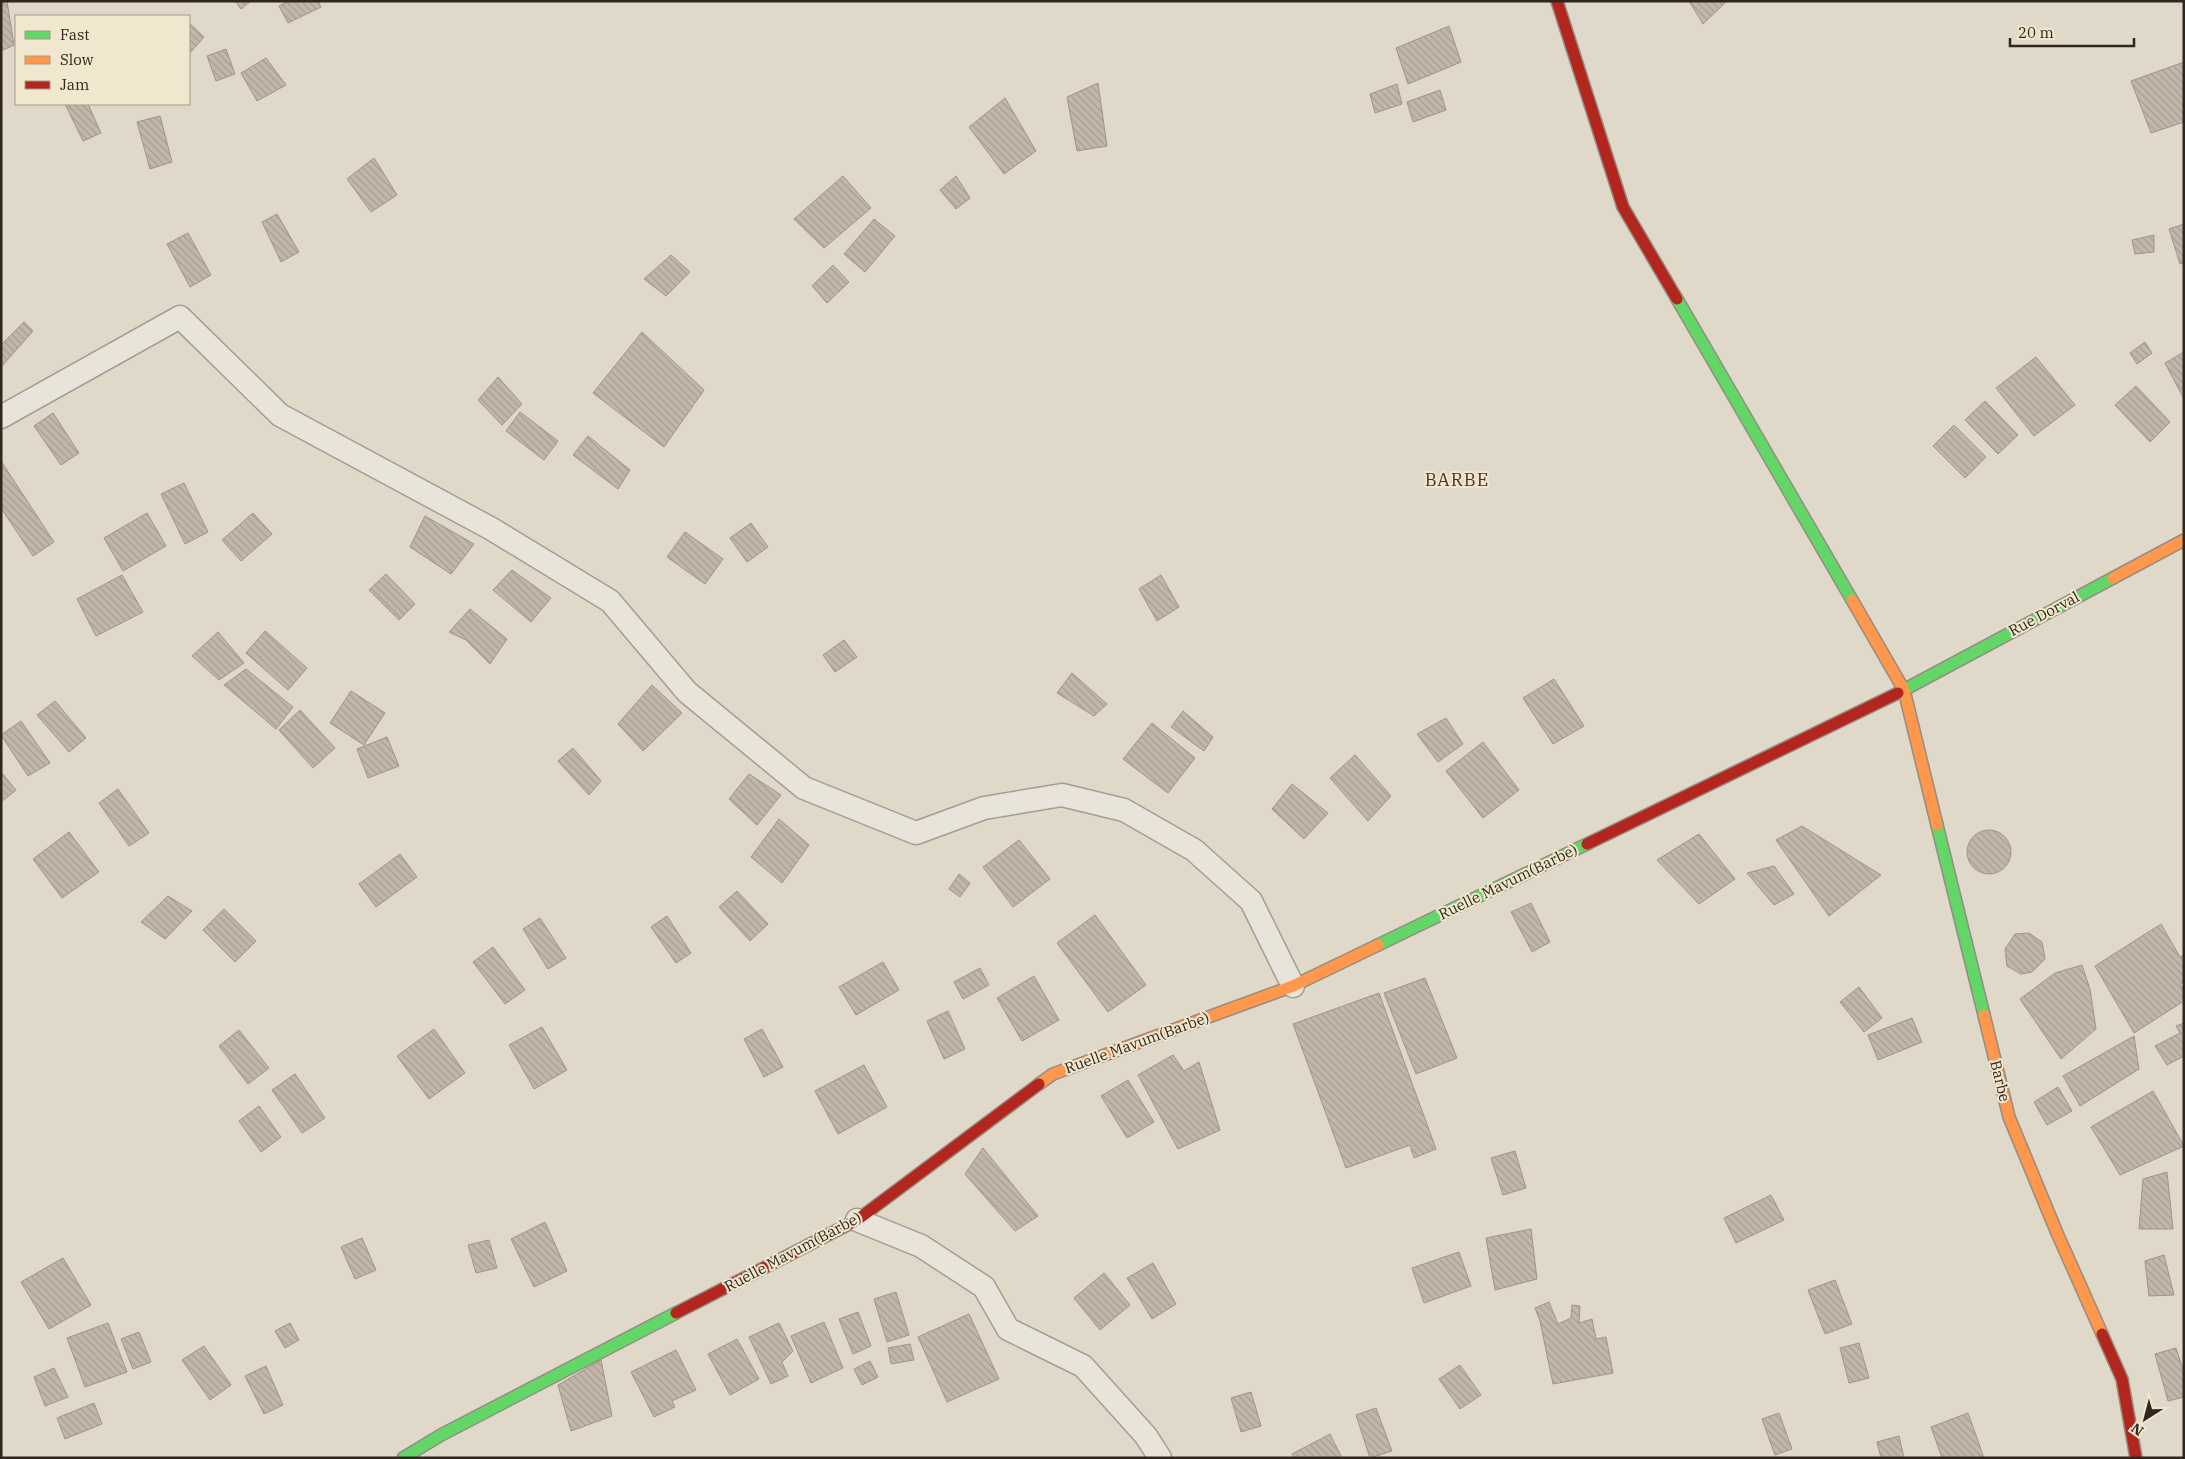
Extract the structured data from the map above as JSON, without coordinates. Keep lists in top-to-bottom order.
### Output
{
  "streets": {
    "street": ["Rue Dorval", "Ruelle Mavum(Barbe)", "Barbe"]
  },
  "crossings": [
    ["Rue Dorval", "Ruelle Mavum(Barbe)"],
    ["Rue Dorval", "Barbe"],
    ["Ruelle Mavum(Barbe)", "Barbe"]
  ],
  "districts": ["BARBE"],
  "legend": ["Fast", "Slow", "Jam"],
  "scale_bar": "20 m",
  "north": "bottom left"
}
